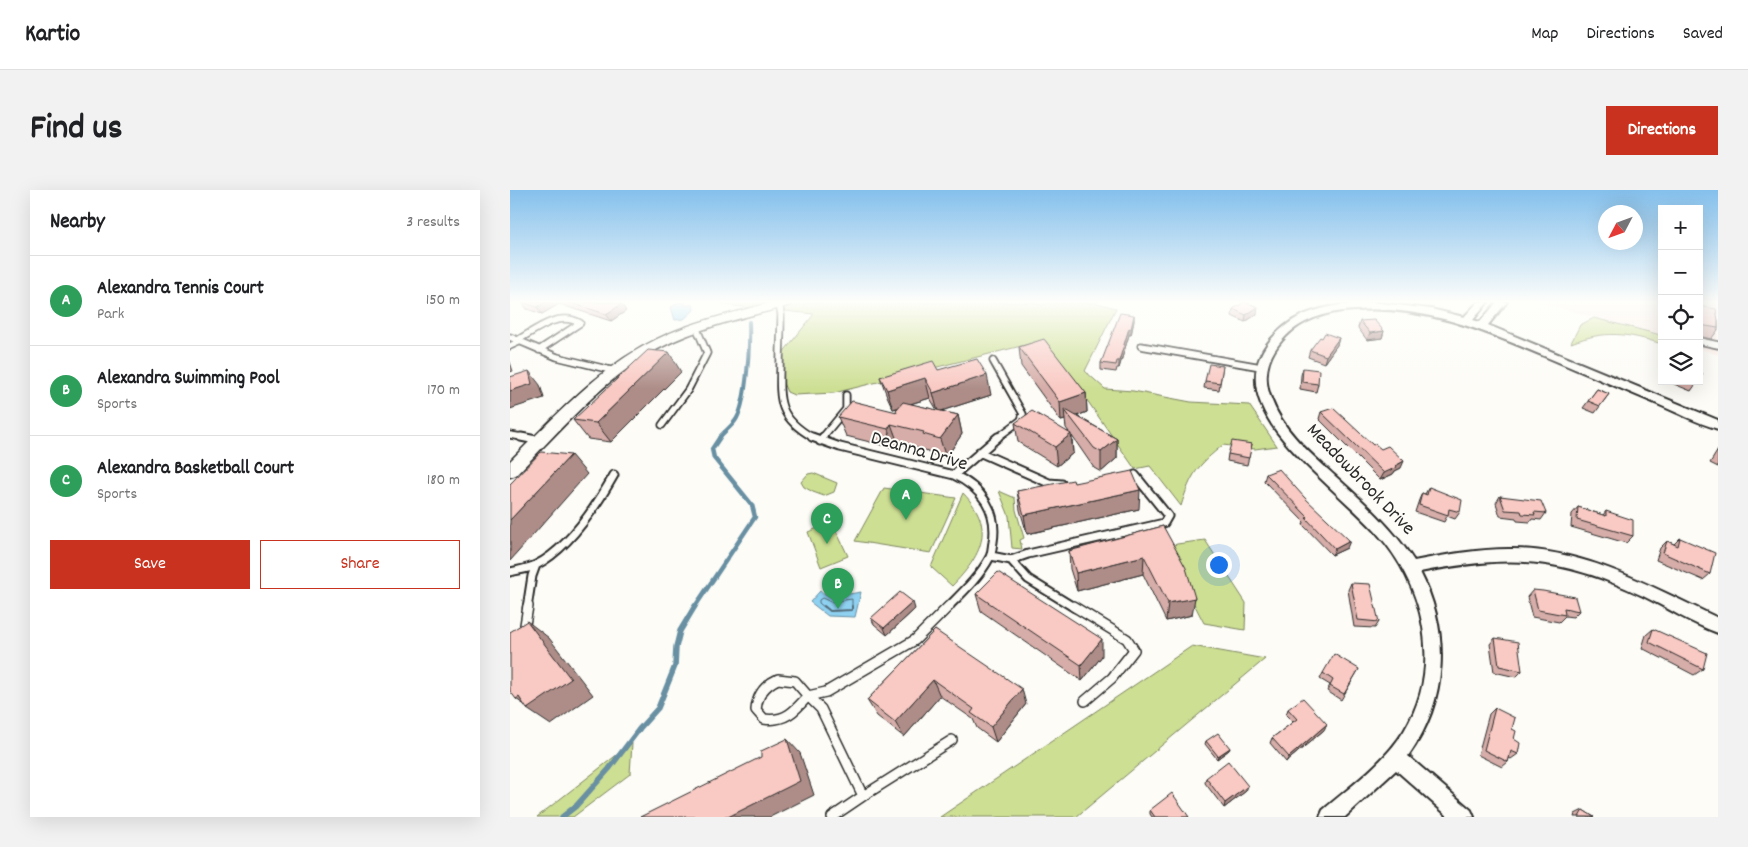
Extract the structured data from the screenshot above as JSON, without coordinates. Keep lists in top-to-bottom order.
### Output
{
  "streets": {
    "street": ["Meadowbrook Drive"],
    "lane": ["Deanna Drive"]
  },
  "north": "bottom left",
  "page": {
    "header": "Kartio",
    "nav": ["Map", "Directions", "Saved"],
    "title": "Find us",
    "buttons": [
      "Directions",
      ["Save", "Share"]
    ],
    "heading": ["Nearby", "3 results"],
    "map_buttons": ["+", "−"],
    "list": [
      {
        "mark": "A",
        "name": "Alexandra Tennis Court",
        "note": "Park",
        "value": "150 m"
      },
      {
        "mark": "B",
        "name": "Alexandra Swimming Pool",
        "note": "Sports",
        "value": "170 m"
      },
      {
        "mark": "C",
        "name": "Alexandra Basketball Court",
        "note": "Sports",
        "value": "180 m"
      }
    ],
    "pins": ["A", "C", "B"]
  }
}
